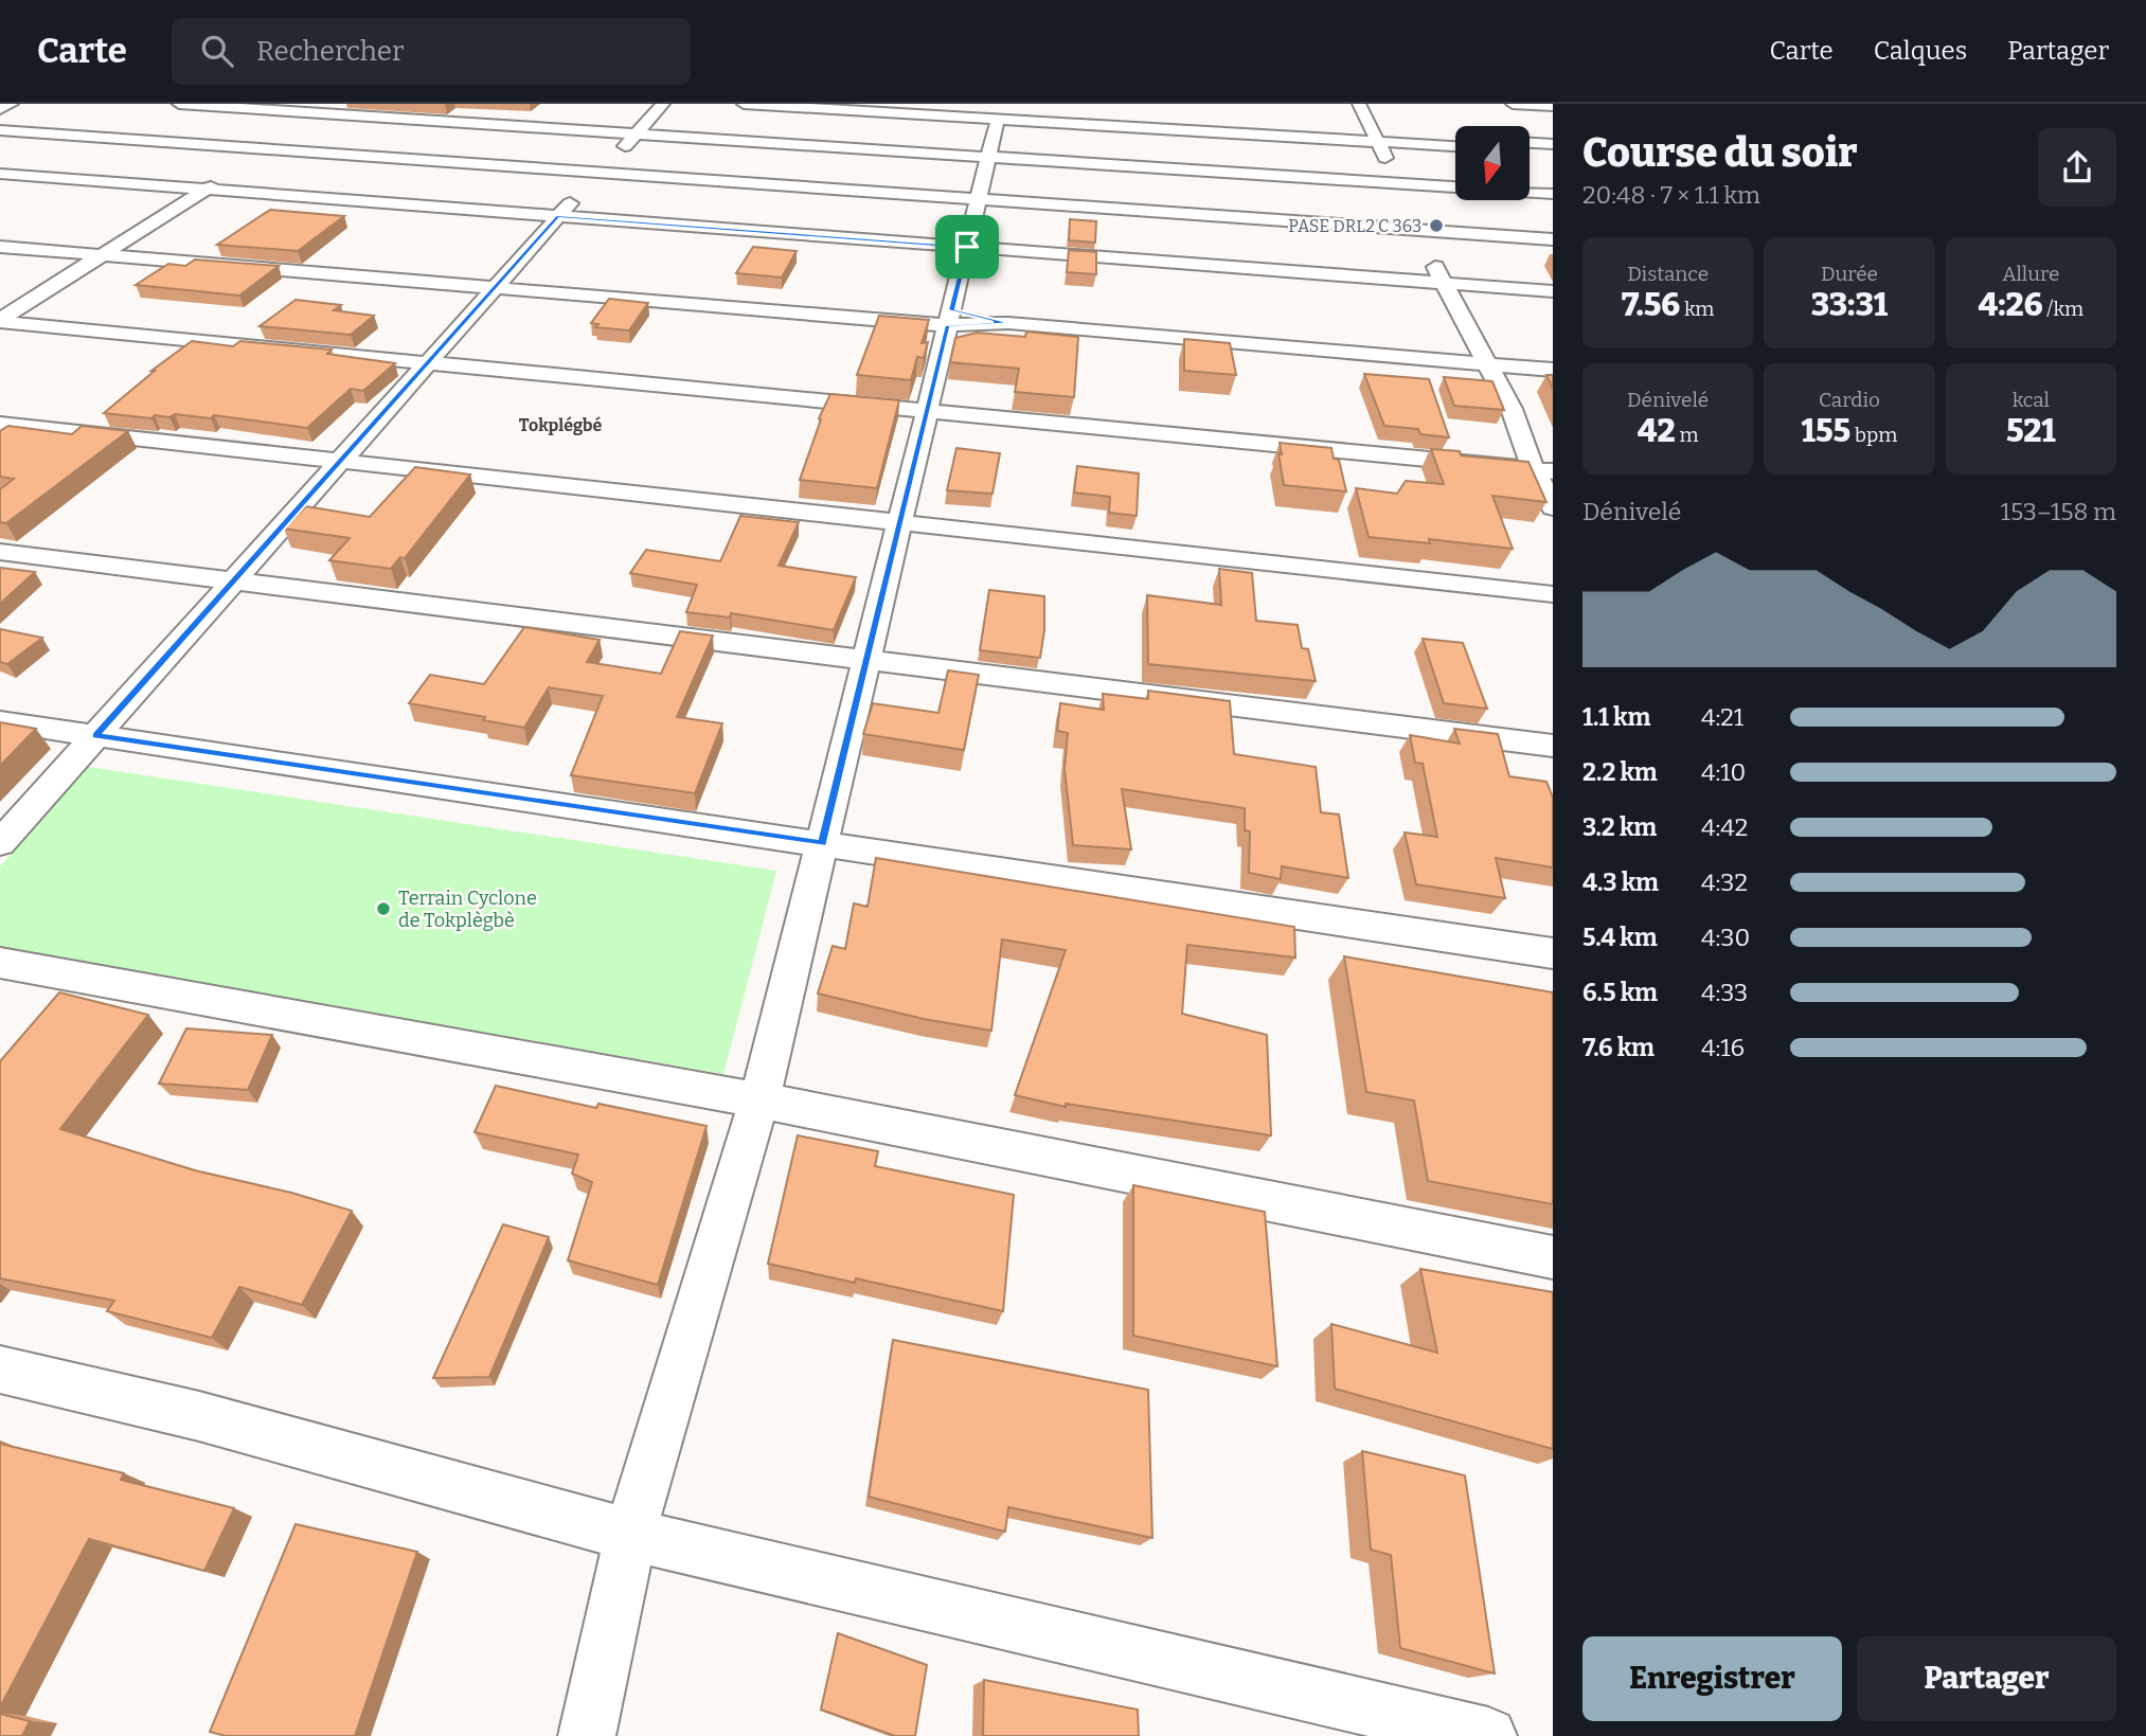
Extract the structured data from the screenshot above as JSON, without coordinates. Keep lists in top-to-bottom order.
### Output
{
  "districts": ["Tokplégbé"],
  "places": ["PASE DRL2 C 363", "Terrain Cyclone de Tokplègbè"],
  "north": "bottom",
  "page": {
    "header": "Carte",
    "search": "Rechercher",
    "nav": ["Carte", "Calques", "Partager"],
    "heading": ["Course du soir", "20:48 · 7 × 1.1 km"],
    "stats": [
      ["Distance", "7.56 km"],
      ["Durée", "33:31"],
      ["Allure", "4:26 /km"],
      ["Dénivelé", "42 m"],
      ["Cardio", "155 bpm"],
      ["kcal", "521"]
    ],
    "chart": ["Dénivelé", "153–158 m"],
    "list": [
      {
        "name": "1.1 km",
        "note": "4:21"
      },
      {
        "name": "2.2 km",
        "note": "4:10"
      },
      {
        "name": "3.2 km",
        "note": "4:42"
      },
      {
        "name": "4.3 km",
        "note": "4:32"
      },
      {
        "name": "5.4 km",
        "note": "4:30"
      },
      {
        "name": "6.5 km",
        "note": "4:33"
      },
      {
        "name": "7.6 km",
        "note": "4:16"
      }
    ],
    "buttons": ["Enregistrer", "Partager"]
  }
}
